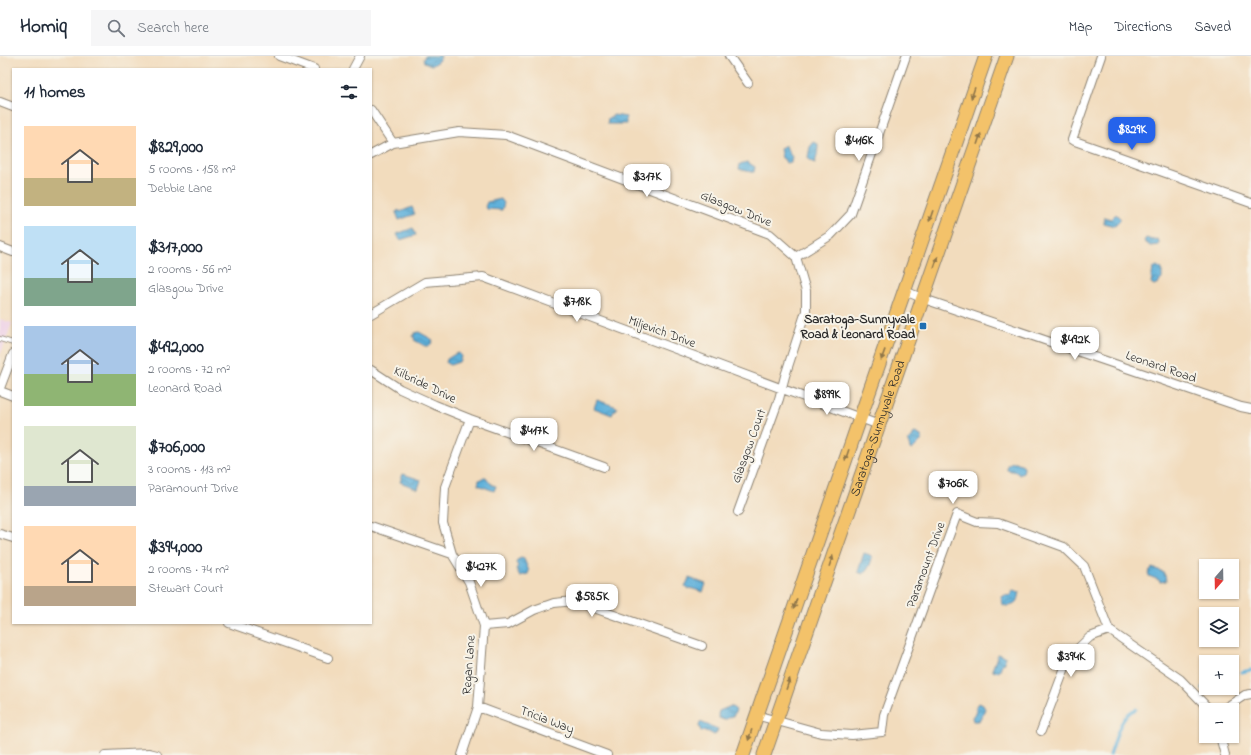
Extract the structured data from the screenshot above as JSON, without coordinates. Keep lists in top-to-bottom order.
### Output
{
  "streets": {
    "main road": ["Saratoga-Sunnyvale Road"],
    "street": [
      "Glasgow Drive",
      "Miljevich Drive",
      "Leonard Road",
      "Kilbride Drive",
      "Glasgow Court",
      "Paramount Drive",
      "Regan Lane",
      "Tricia Way"
    ]
  },
  "crossings": [
    ["Miljevich Drive", "Saratoga-Sunnyvale Road"],
    ["Miljevich Drive", "Glasgow Court"],
    ["Leonard Road", "Saratoga-Sunnyvale Road"],
    ["Kilbride Drive", "Regan Lane"],
    ["Saratoga-Sunnyvale Road", "Paramount Drive"],
    ["Regan Lane", "Tricia Way"]
  ],
  "places": {
    "transit": ["Saratoga-Sunnyvale Road & Leonard Road"]
  },
  "north": "bottom",
  "page": {
    "header": "Homiq",
    "search": "Search here",
    "nav": ["Map", "Directions", "Saved"],
    "heading": "11 homes",
    "list": [
      {
        "name": "$829,000",
        "note": "5 rooms · 158 m² · Debbie Lane"
      },
      {
        "name": "$317,000",
        "note": "2 rooms · 56 m² · Glasgow Drive"
      },
      {
        "name": "$492,000",
        "note": "2 rooms · 72 m² · Leonard Road"
      },
      {
        "name": "$706,000",
        "note": "3 rooms · 113 m² · Paramount Drive"
      },
      {
        "name": "$394,000",
        "note": "2 rooms · 74 m² · Stewart Court"
      }
    ],
    "price": [
      "$829K",
      "$416K",
      "$317K",
      "$718K",
      "$492K",
      "$899K",
      "$417K",
      "$706K",
      "$427K",
      "$585K",
      "$394K"
    ],
    "map_buttons": ["+", "−"]
  }
}
